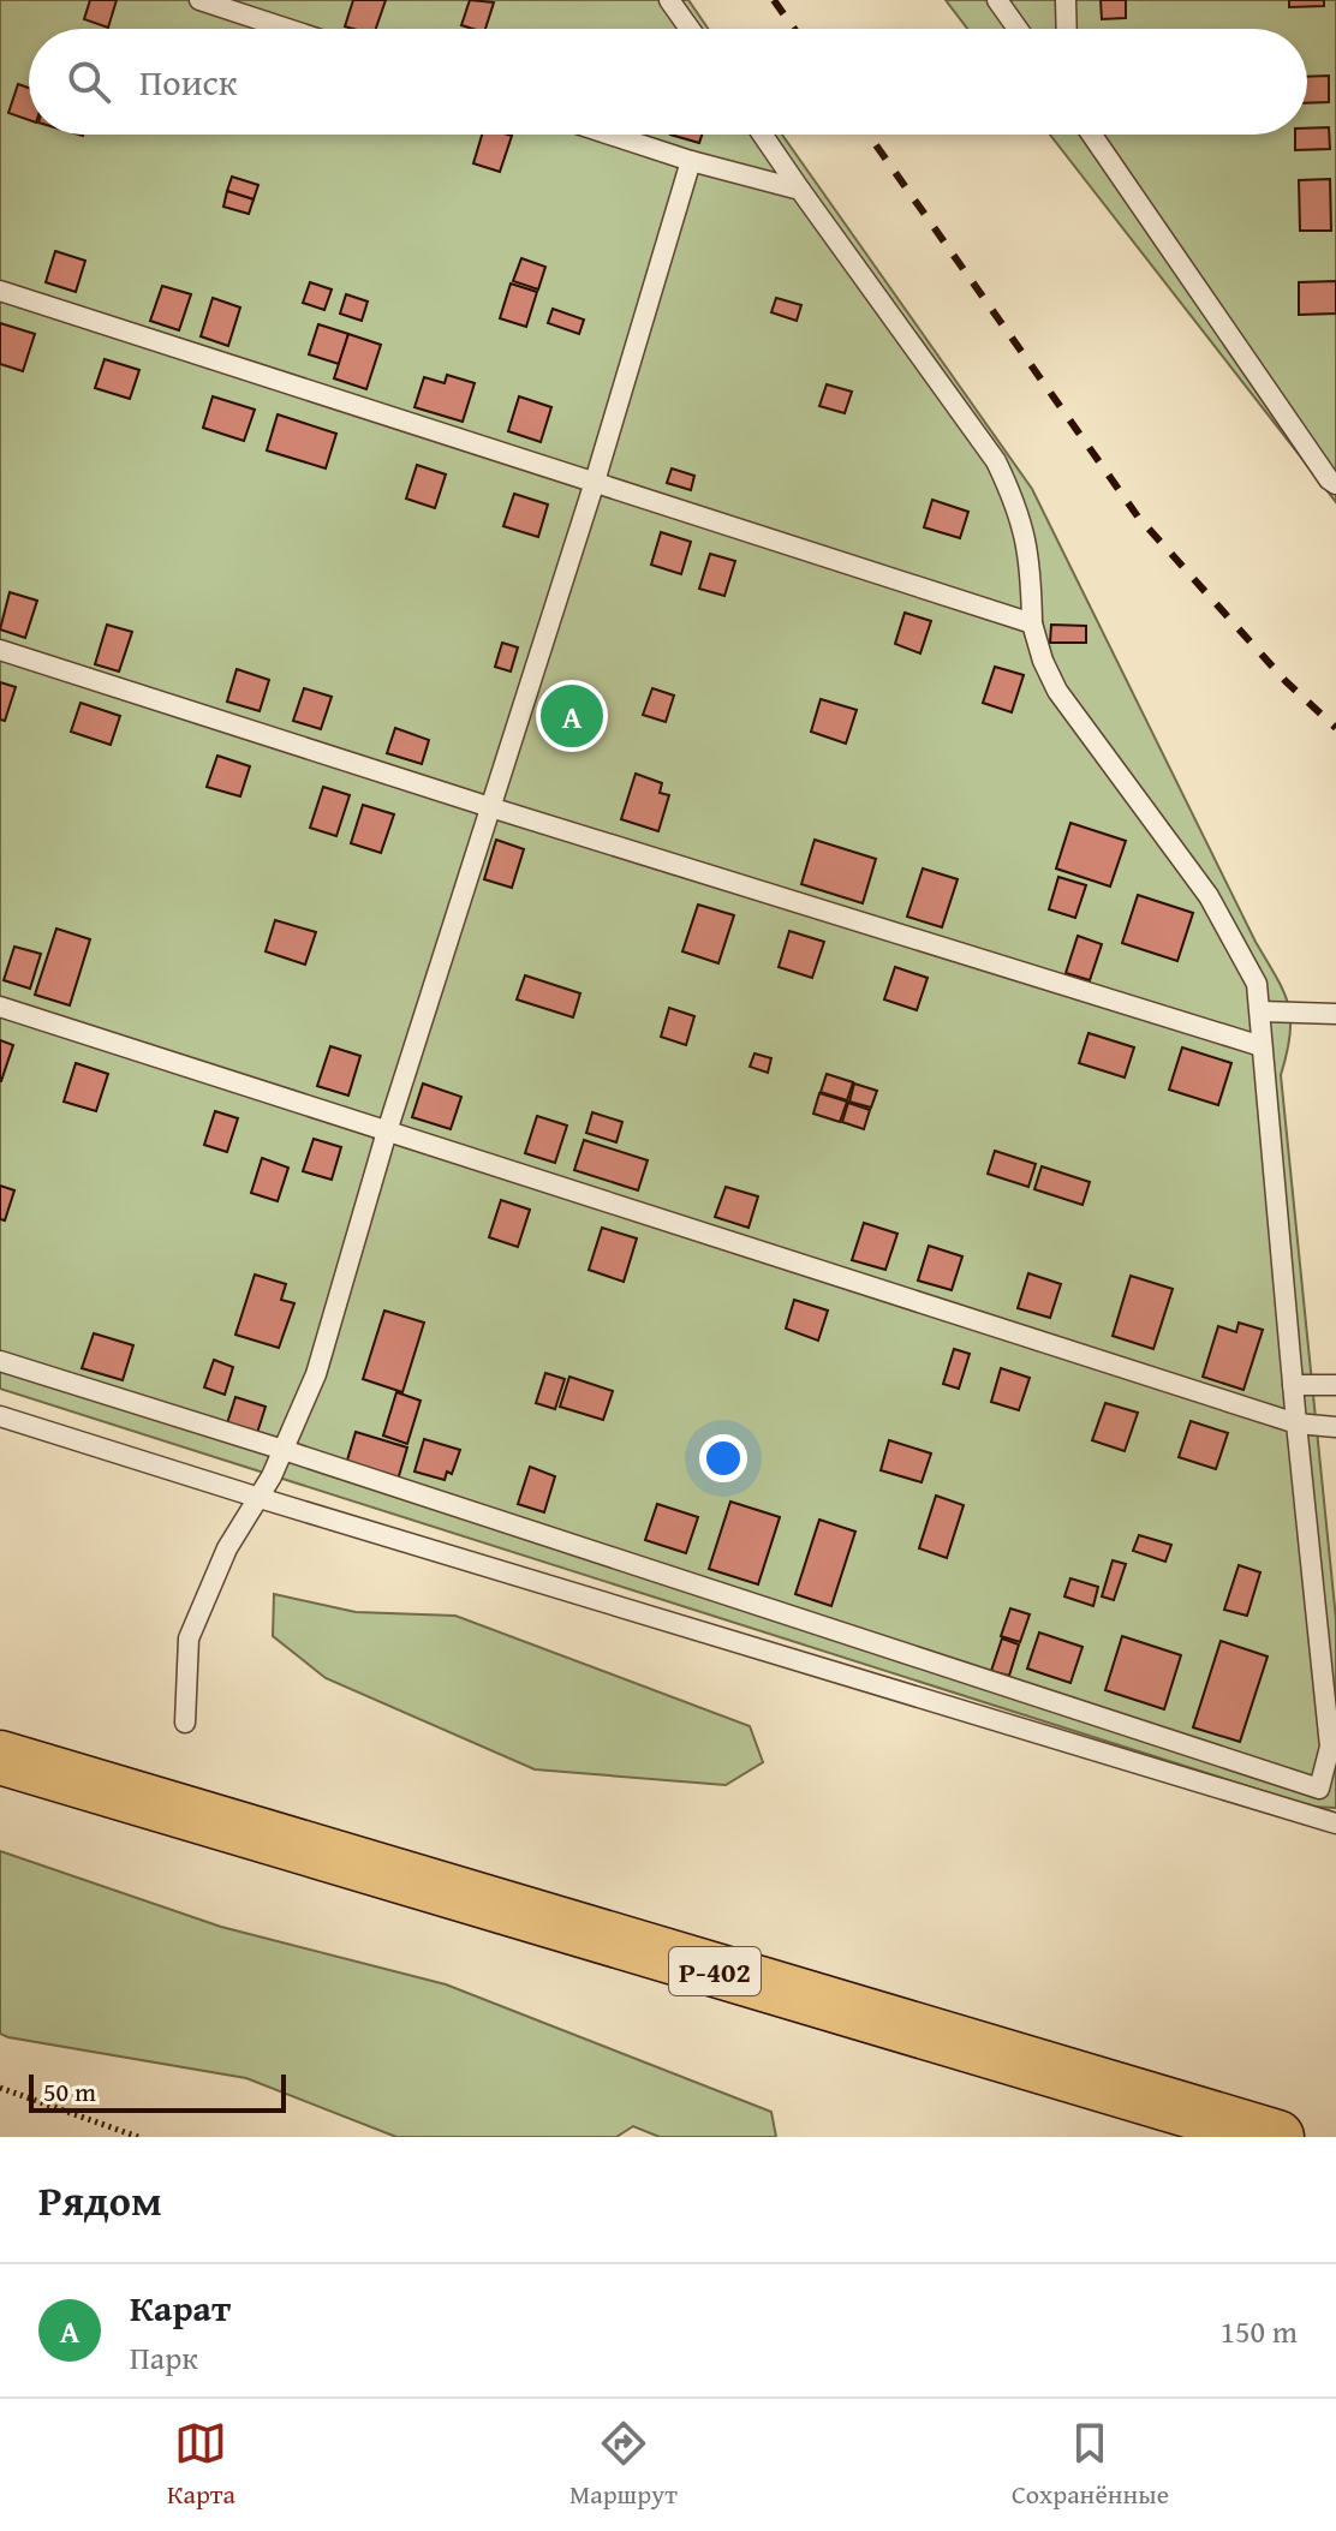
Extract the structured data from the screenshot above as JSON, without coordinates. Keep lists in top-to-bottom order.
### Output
{
  "streets": {
    "main road": ["Р-402"]
  },
  "scale_bar": "50 m",
  "page": {
    "search": "Поиск",
    "pins": "A",
    "scale": "50 m",
    "heading": "Рядом",
    "list": [
      {
        "mark": "A",
        "name": "Карат",
        "note": "Парк",
        "value": "150 m"
      }
    ],
    "nav": ["Карта", "Маршрут", "Сохранённые"]
  }
}
